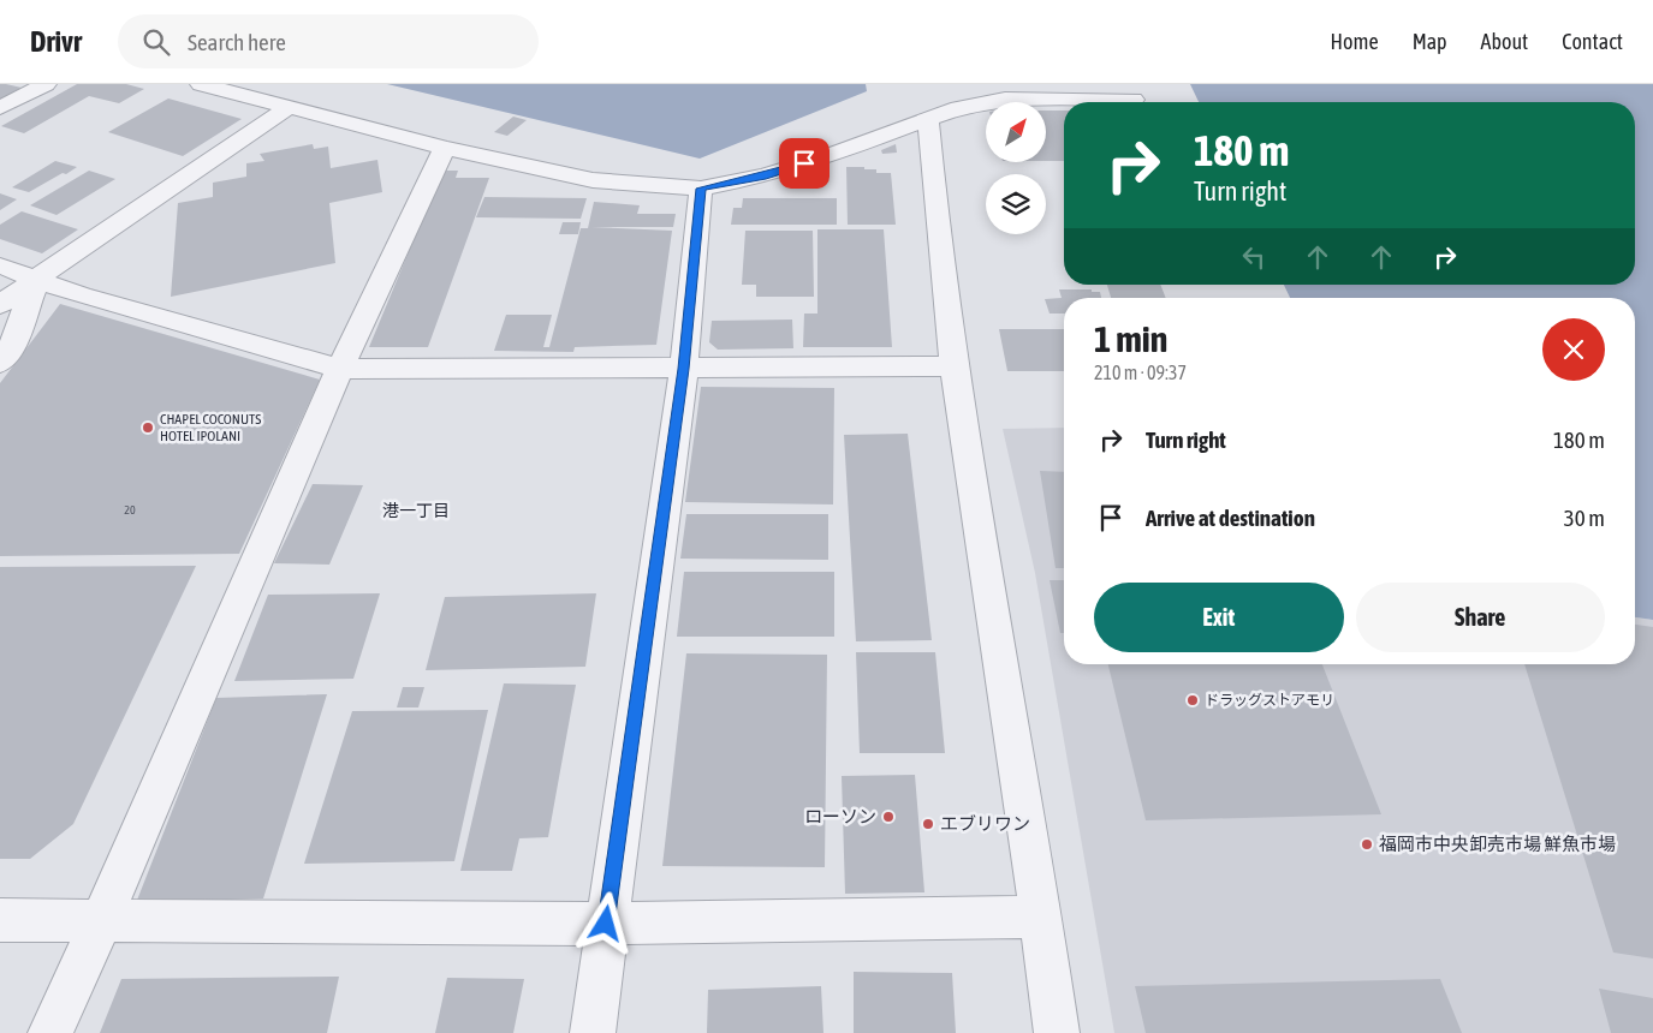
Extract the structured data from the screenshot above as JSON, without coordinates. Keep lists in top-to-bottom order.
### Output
{
  "districts": ["港一丁目"],
  "places": [
    "CHAPEL COCONUTS HOTEL IPOLANI",
    "ドラッグストアモリ",
    "ローソン",
    "エブリワン",
    "福岡市中央卸売市場 鮮魚市場"
  ],
  "house_numbers": ["20"],
  "north": "top right",
  "page": {
    "header": "Drivr",
    "search": "Search here",
    "nav": [
      "Home",
      "Map",
      "About",
      "Contact"
    ],
    "turn": ["180 m", "Turn right"],
    "heading": ["1 min", "210 m · 09:37"],
    "list": [
      {
        "name": "Turn right",
        "value": "180 m"
      },
      {
        "name": "Arrive at destination",
        "value": "30 m"
      }
    ],
    "buttons": ["Exit", "Share"]
  }
}
